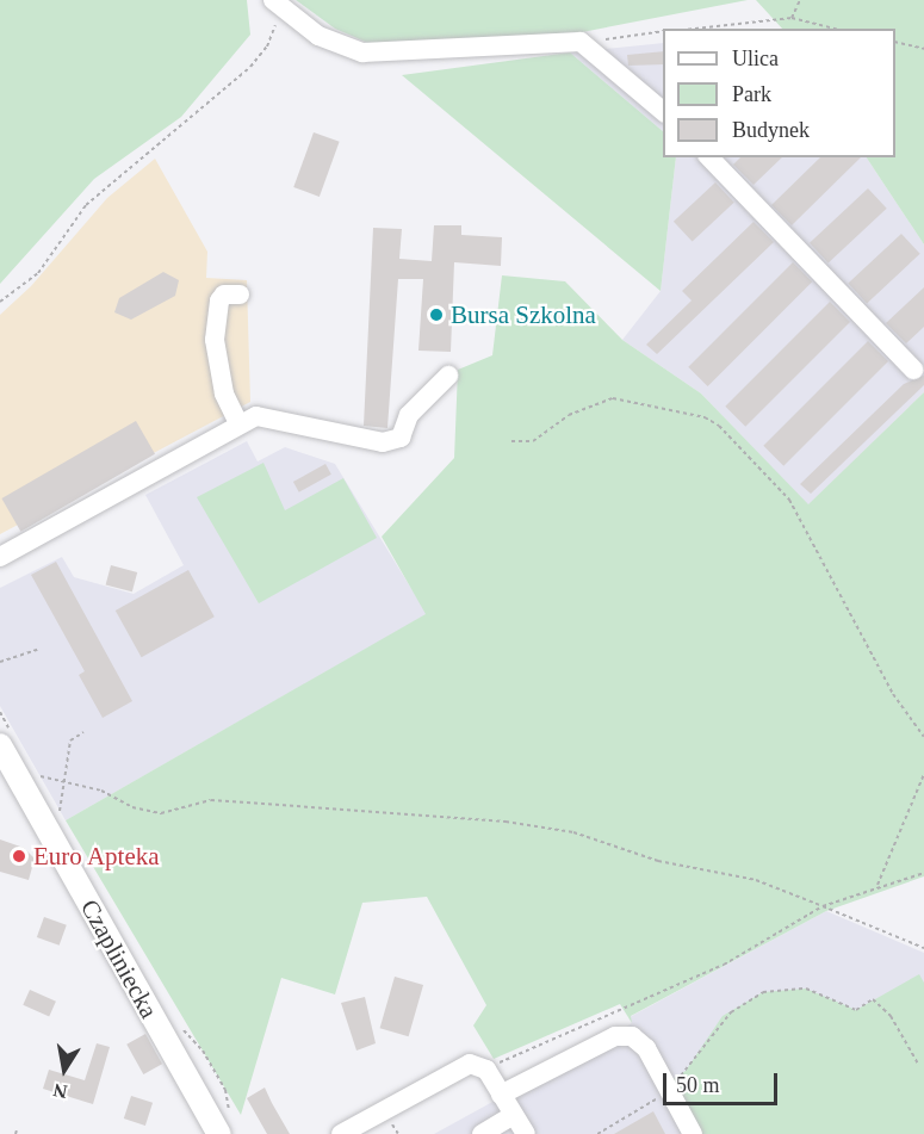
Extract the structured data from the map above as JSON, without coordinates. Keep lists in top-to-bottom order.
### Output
{
  "streets": {
    "main road": ["Czapliniecka"]
  },
  "places": ["Bursa Szkolna", "Euro Apteka"],
  "legend": ["Ulica", "Park", "Budynek"],
  "scale_bar": "50 m",
  "north": "bottom"
}
